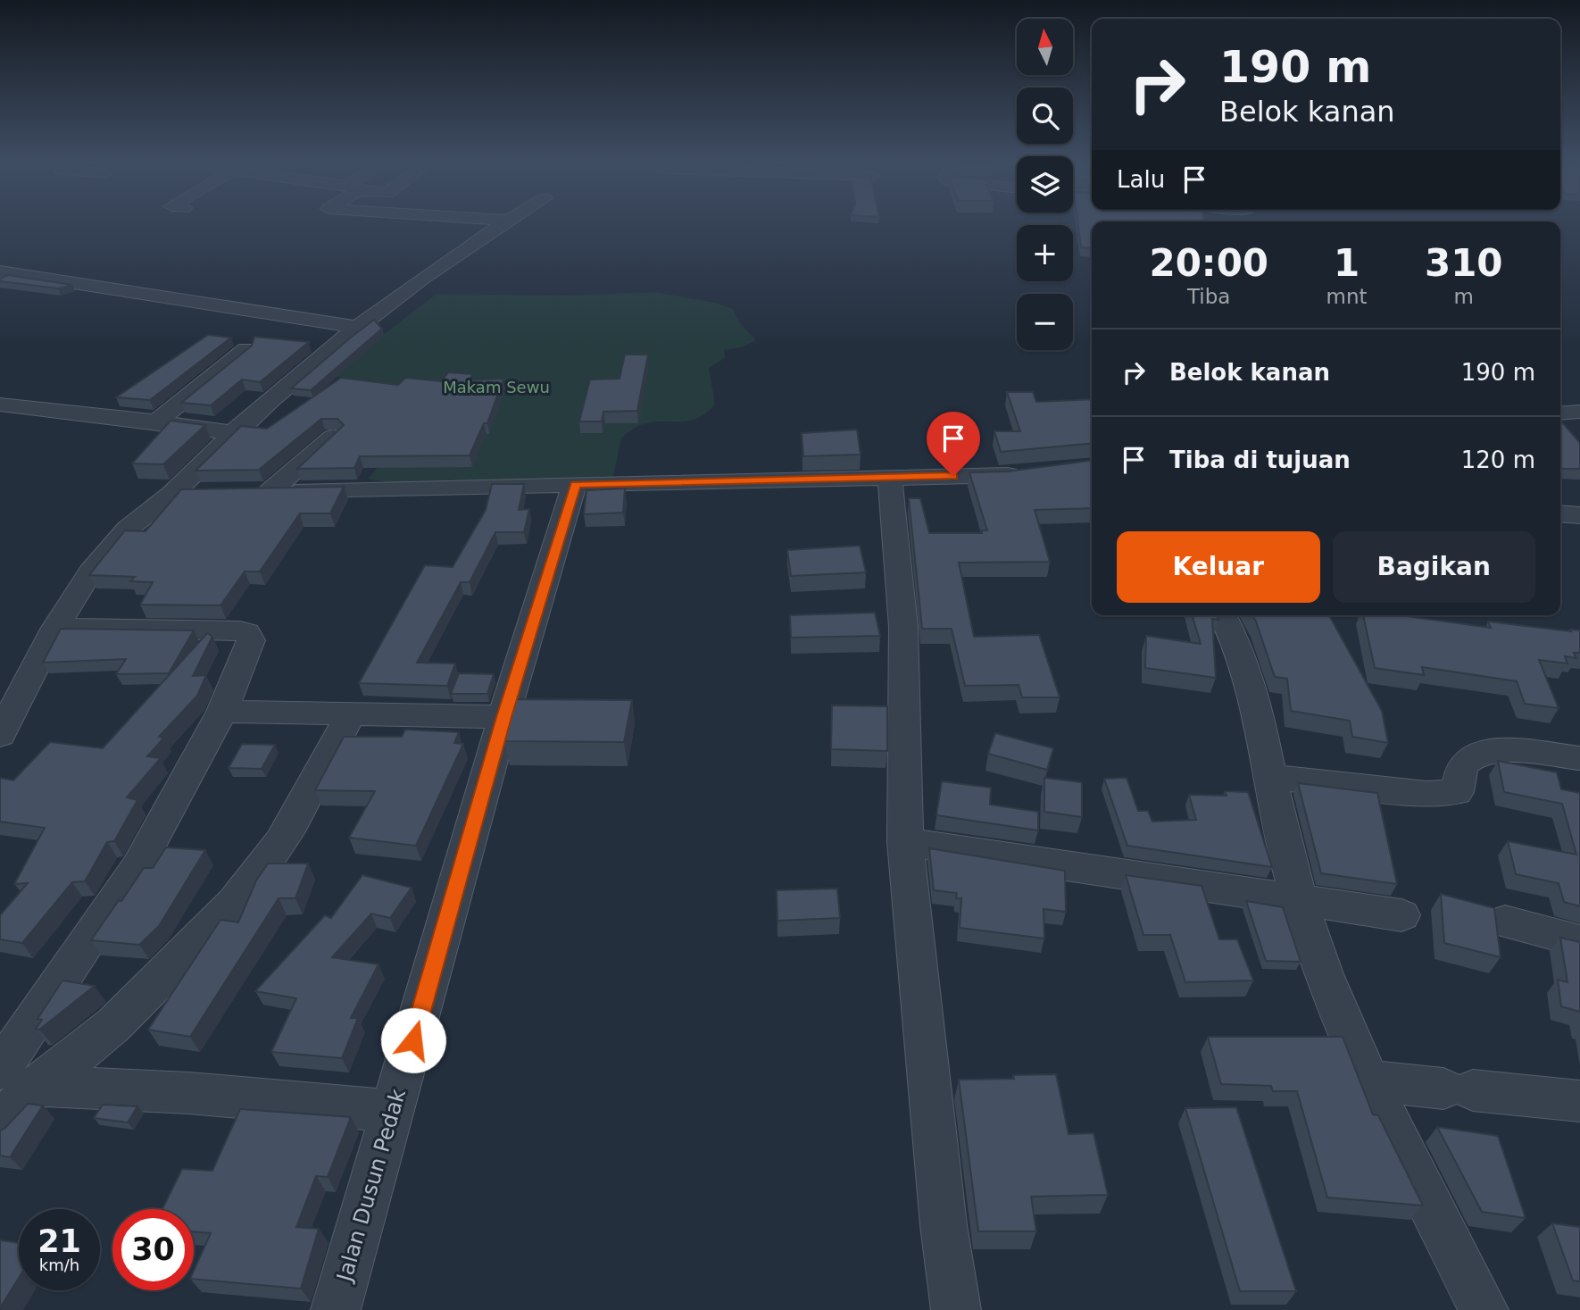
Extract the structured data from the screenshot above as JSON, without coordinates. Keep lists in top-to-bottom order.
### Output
{
  "streets": {
    "street": ["Jalan Dusun Pedak"]
  },
  "parks": ["Makam Sewu"],
  "north": "top",
  "page": {
    "map_buttons": ["+", "−"],
    "turn": ["190 m", "Belok kanan"],
    "then": "Lalu",
    "eta": [
      "20:00",
      "Tiba",
      "1",
      "mnt",
      "310",
      "m"
    ],
    "list": [
      {
        "name": "Belok kanan",
        "value": "190 m"
      },
      {
        "name": "Tiba di tujuan",
        "value": "120 m"
      }
    ],
    "buttons": ["Keluar", "Bagikan"],
    "speed": "21 km/h",
    "limit": "30"
  }
}
